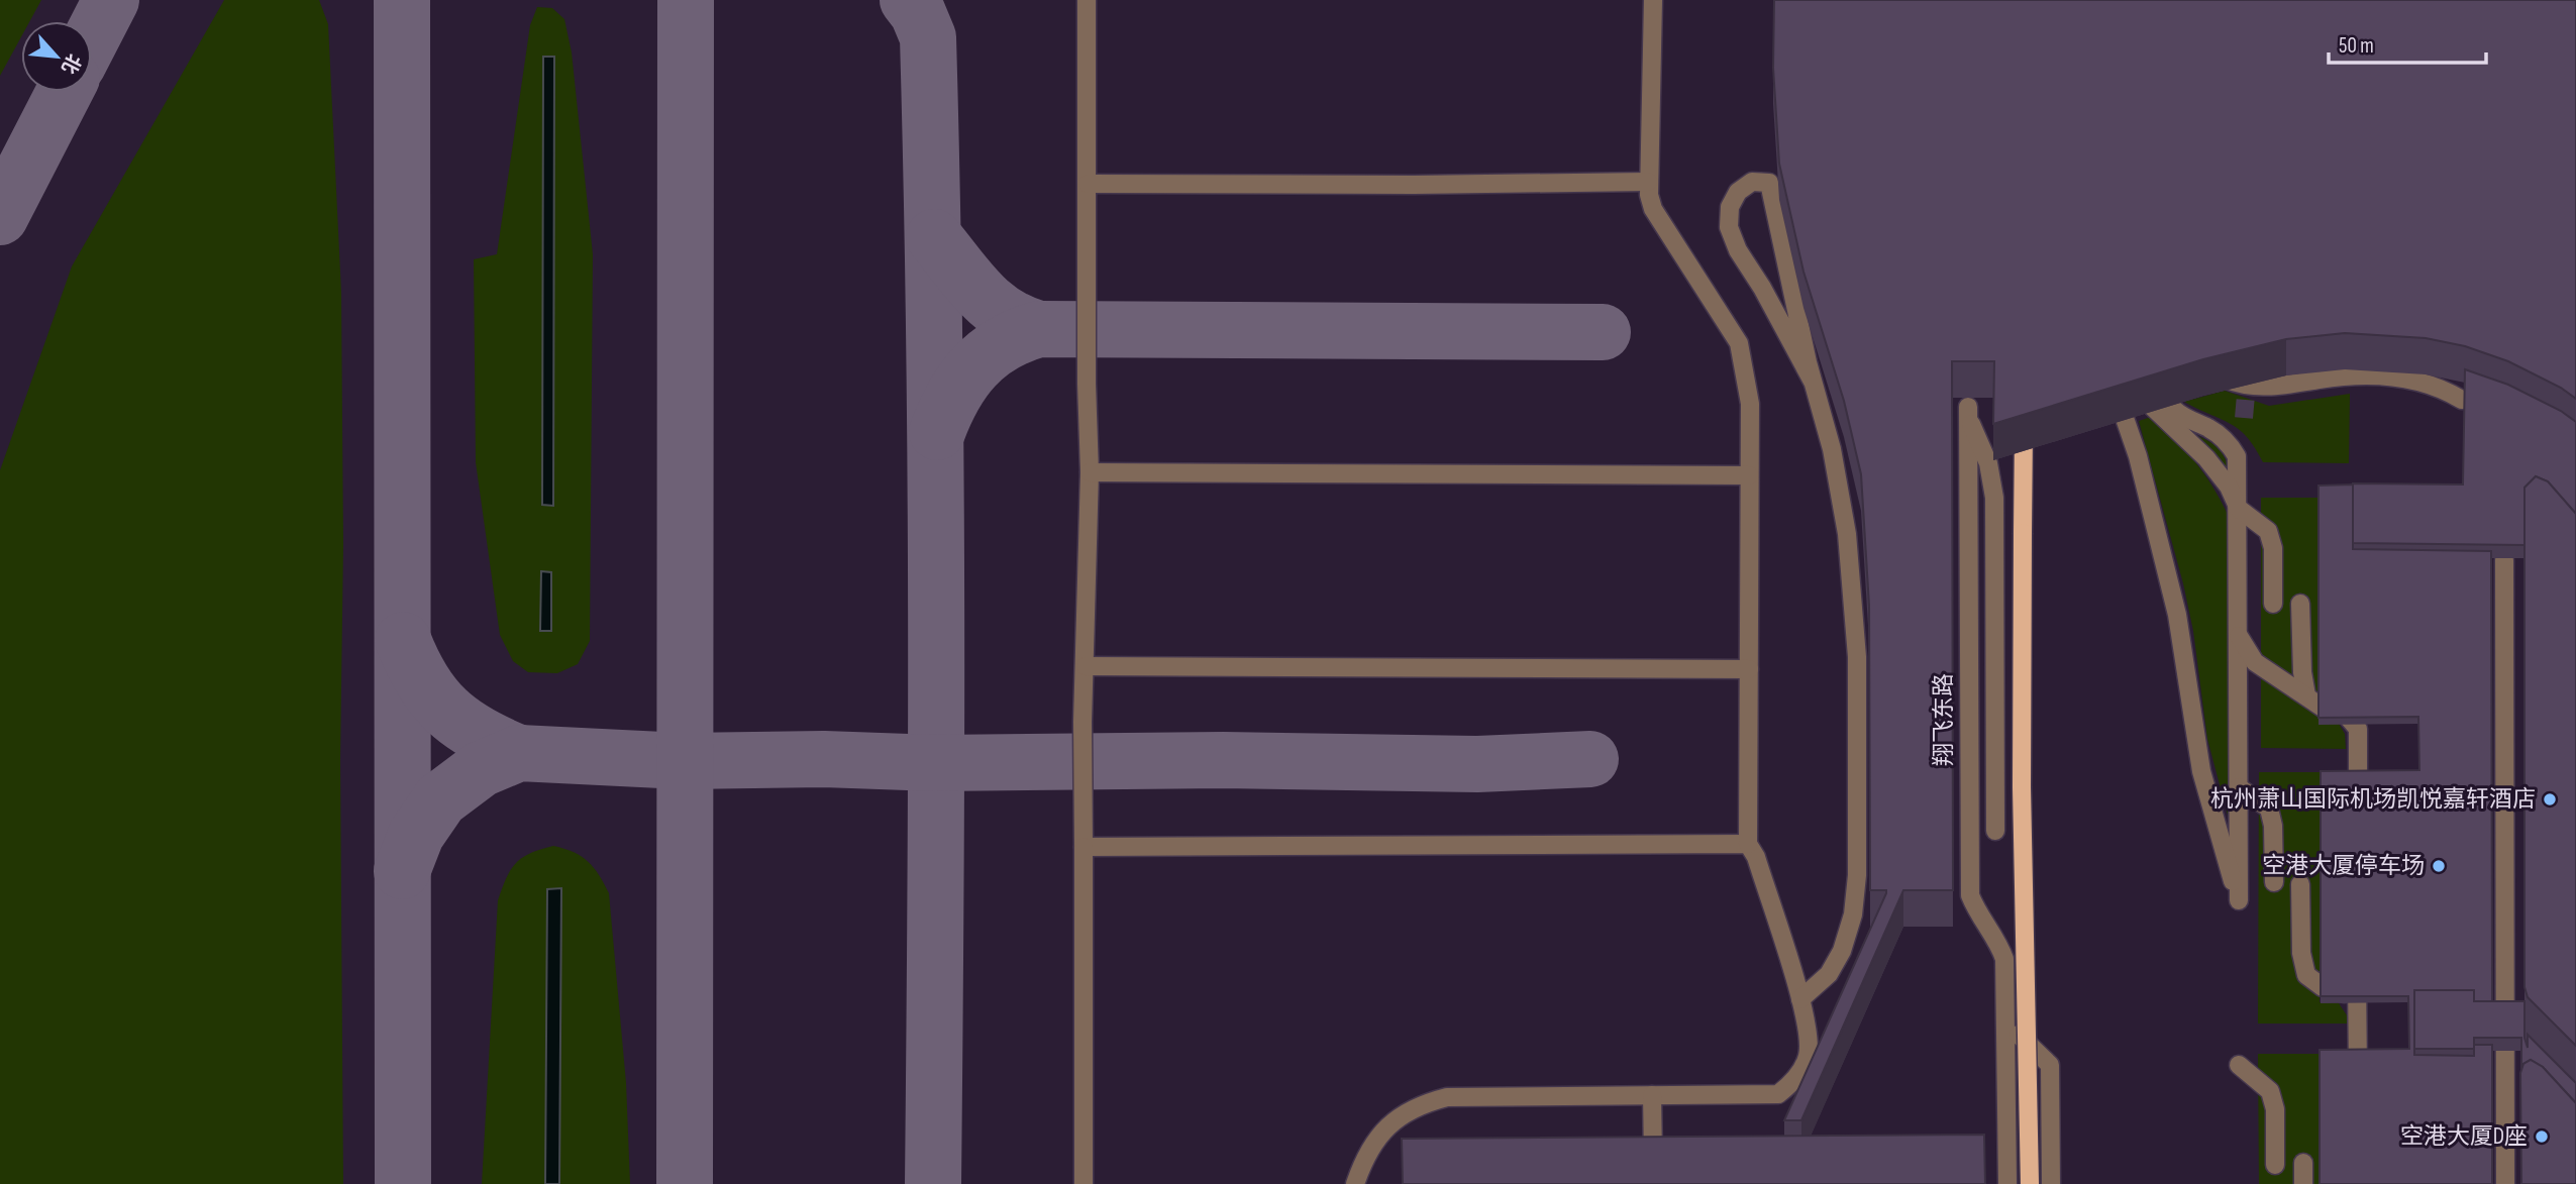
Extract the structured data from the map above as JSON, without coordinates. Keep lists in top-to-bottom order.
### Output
{
  "streets": {
    "street": ["翔飞东路"]
  },
  "places": ["杭州萧山国际机场凯悦嘉轩酒店", "空港大厦停车场", "空港大厦D座"],
  "scale_bar": "50 m",
  "north": "bottom right"
}
